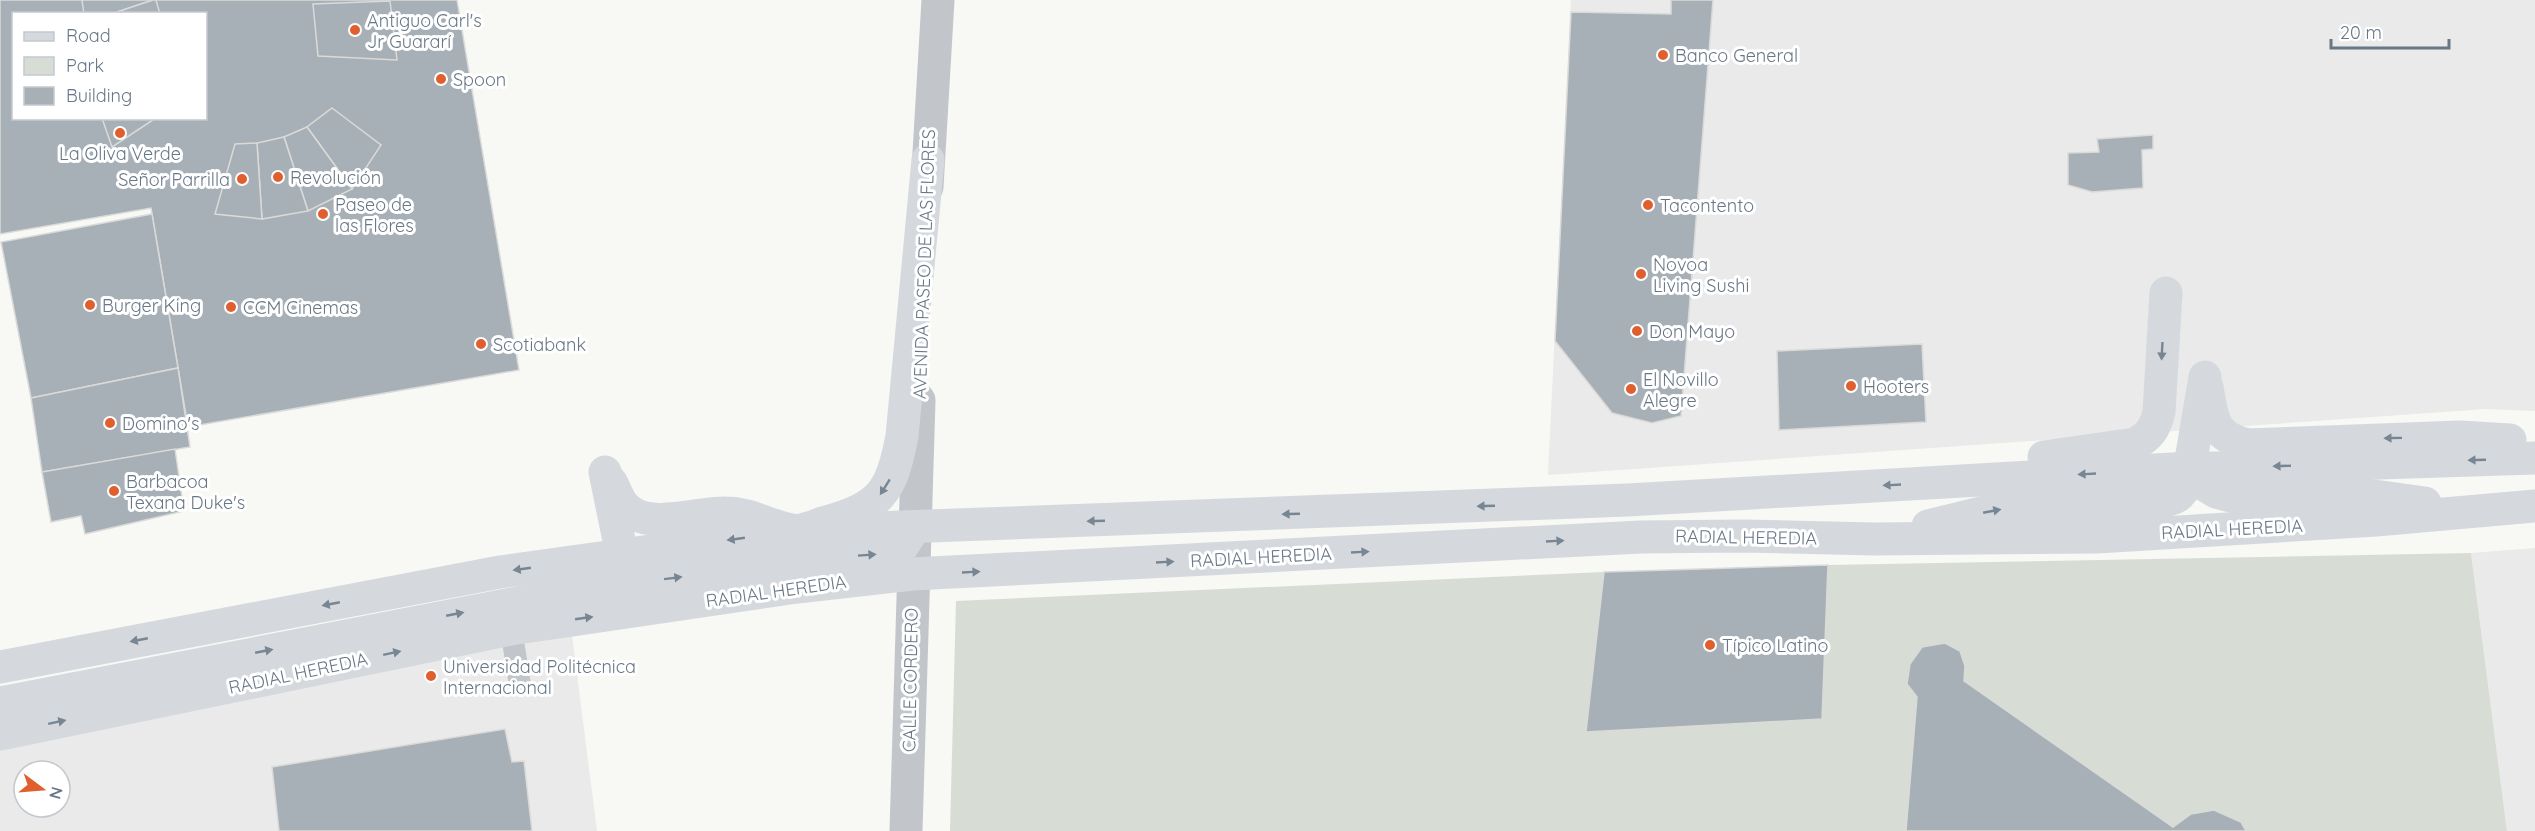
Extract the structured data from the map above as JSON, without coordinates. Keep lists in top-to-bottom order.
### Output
{
  "streets": {
    "main road": ["RADIAL HEREDIA"],
    "street": ["AVENIDA PASEO DE LAS FLORES", "CALLE CORDERO"]
  },
  "crossings": [
    ["AVENIDA PASEO DE LAS FLORES", "CALLE CORDERO"],
    ["RADIAL HEREDIA", "CALLE CORDERO"]
  ],
  "places": [
    "Antiguo Carl's Jr Guararí",
    "Banco General",
    "Spoon",
    "La Oliva Verde",
    "Revolución",
    "Señor Parrilla",
    "Tacontento",
    "Paseo de las Flores",
    "Novoa Living Sushi",
    "Burger King",
    "CCM Cinemas",
    "Don Mayo",
    "Scotiabank",
    "Hooters",
    "El Novillo Alegre",
    "Domino's",
    "Barbacoa Texana Duke's",
    "Típico Latino",
    "Universidad Politécnica Internacional"
  ],
  "legend": ["Road", "Park", "Building"],
  "scale_bar": "20 m",
  "north": "right"
}
